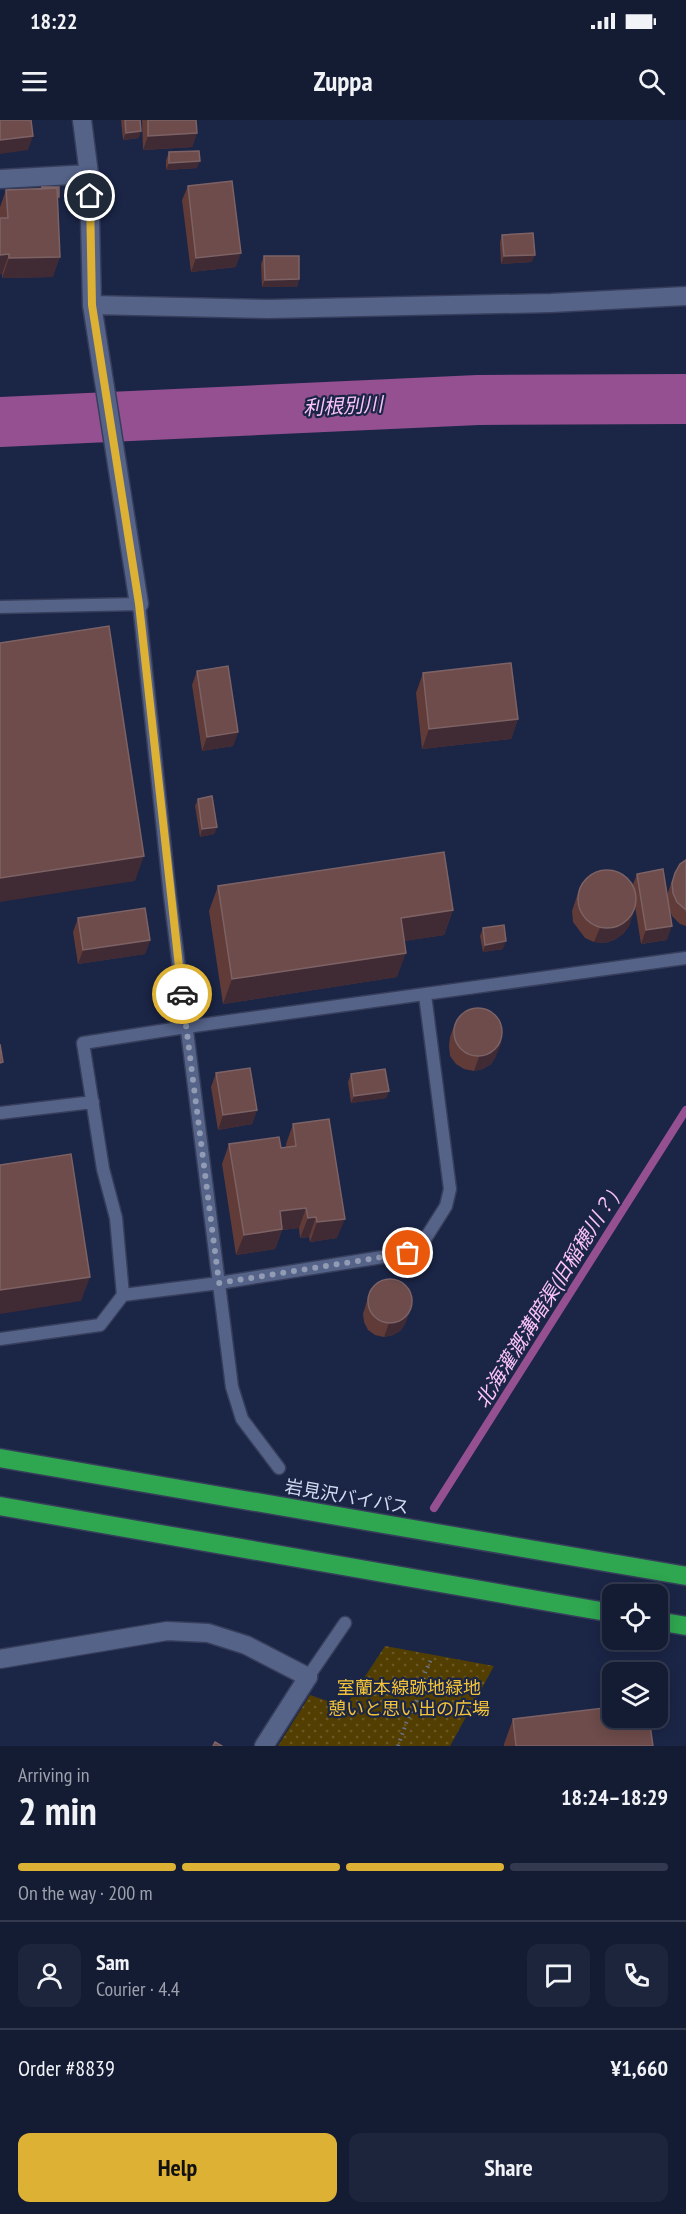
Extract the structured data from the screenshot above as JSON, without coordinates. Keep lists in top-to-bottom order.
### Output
{
  "streets": {
    "highway": ["岩見沢バイパス"]
  },
  "water": ["利根別川", "北海灌漑溝暗渠(旧稲穂川？)"],
  "parks": ["室蘭本線跡地緑地 憩いと思い出の広場"],
  "page": {
    "status": "18:22",
    "header": "Zuppa",
    "heading": ["2 min", "Arriving in", "18:24–18:29"],
    "panel": [
      "Sam",
      "Courier · 4.4",
      "Order #8839",
      "¥1,660"
    ],
    "bar": "On the way · 200 m",
    "buttons": ["Help", "Share"]
  }
}
